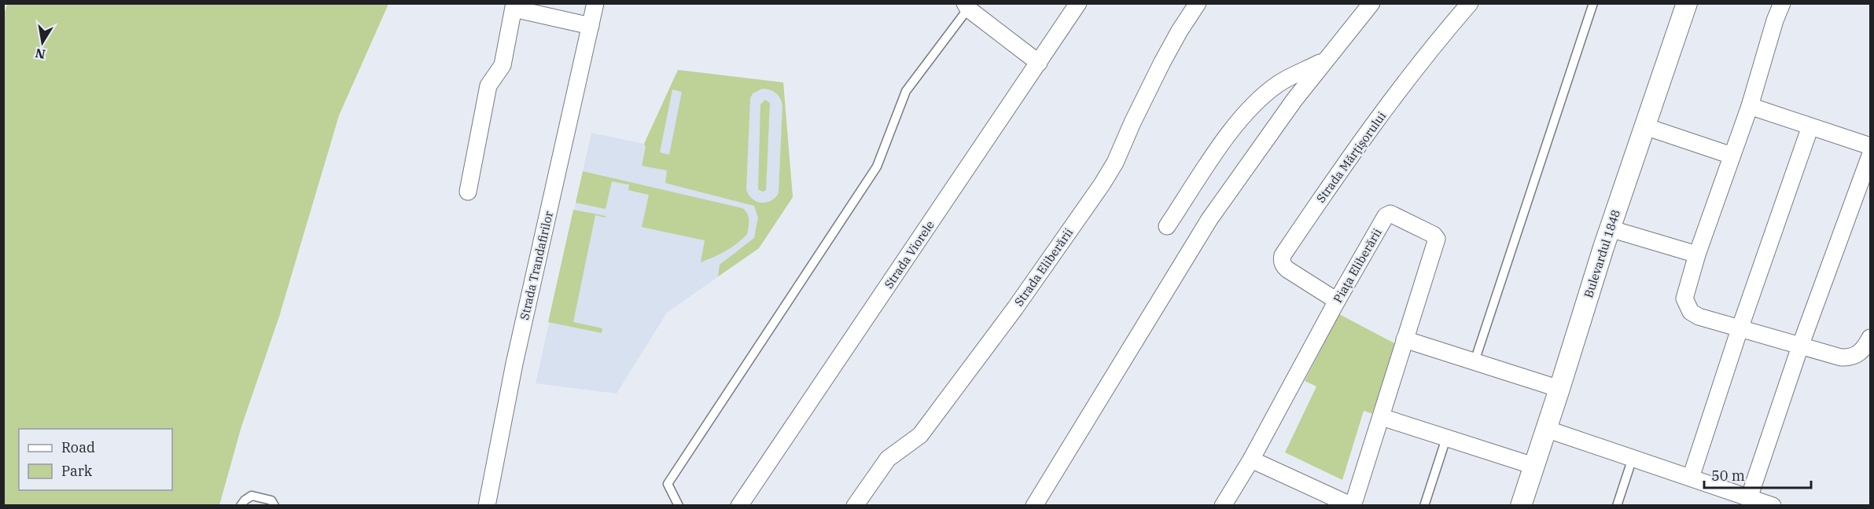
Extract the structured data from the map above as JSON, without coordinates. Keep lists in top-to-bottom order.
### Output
{
  "streets": {
    "street": [
      "Strada Mărțișorului",
      "Bulevardul 1848",
      "Strada Viorele",
      "Strada Trandafirilor",
      "Piața Eliberării",
      "Strada Eliberării"
    ]
  },
  "crossings": [
    ["Strada Mărțișorului", "Piața Eliberării"]
  ],
  "legend": ["Road", "Park"],
  "scale_bar": "50 m",
  "north": "bottom"
}
